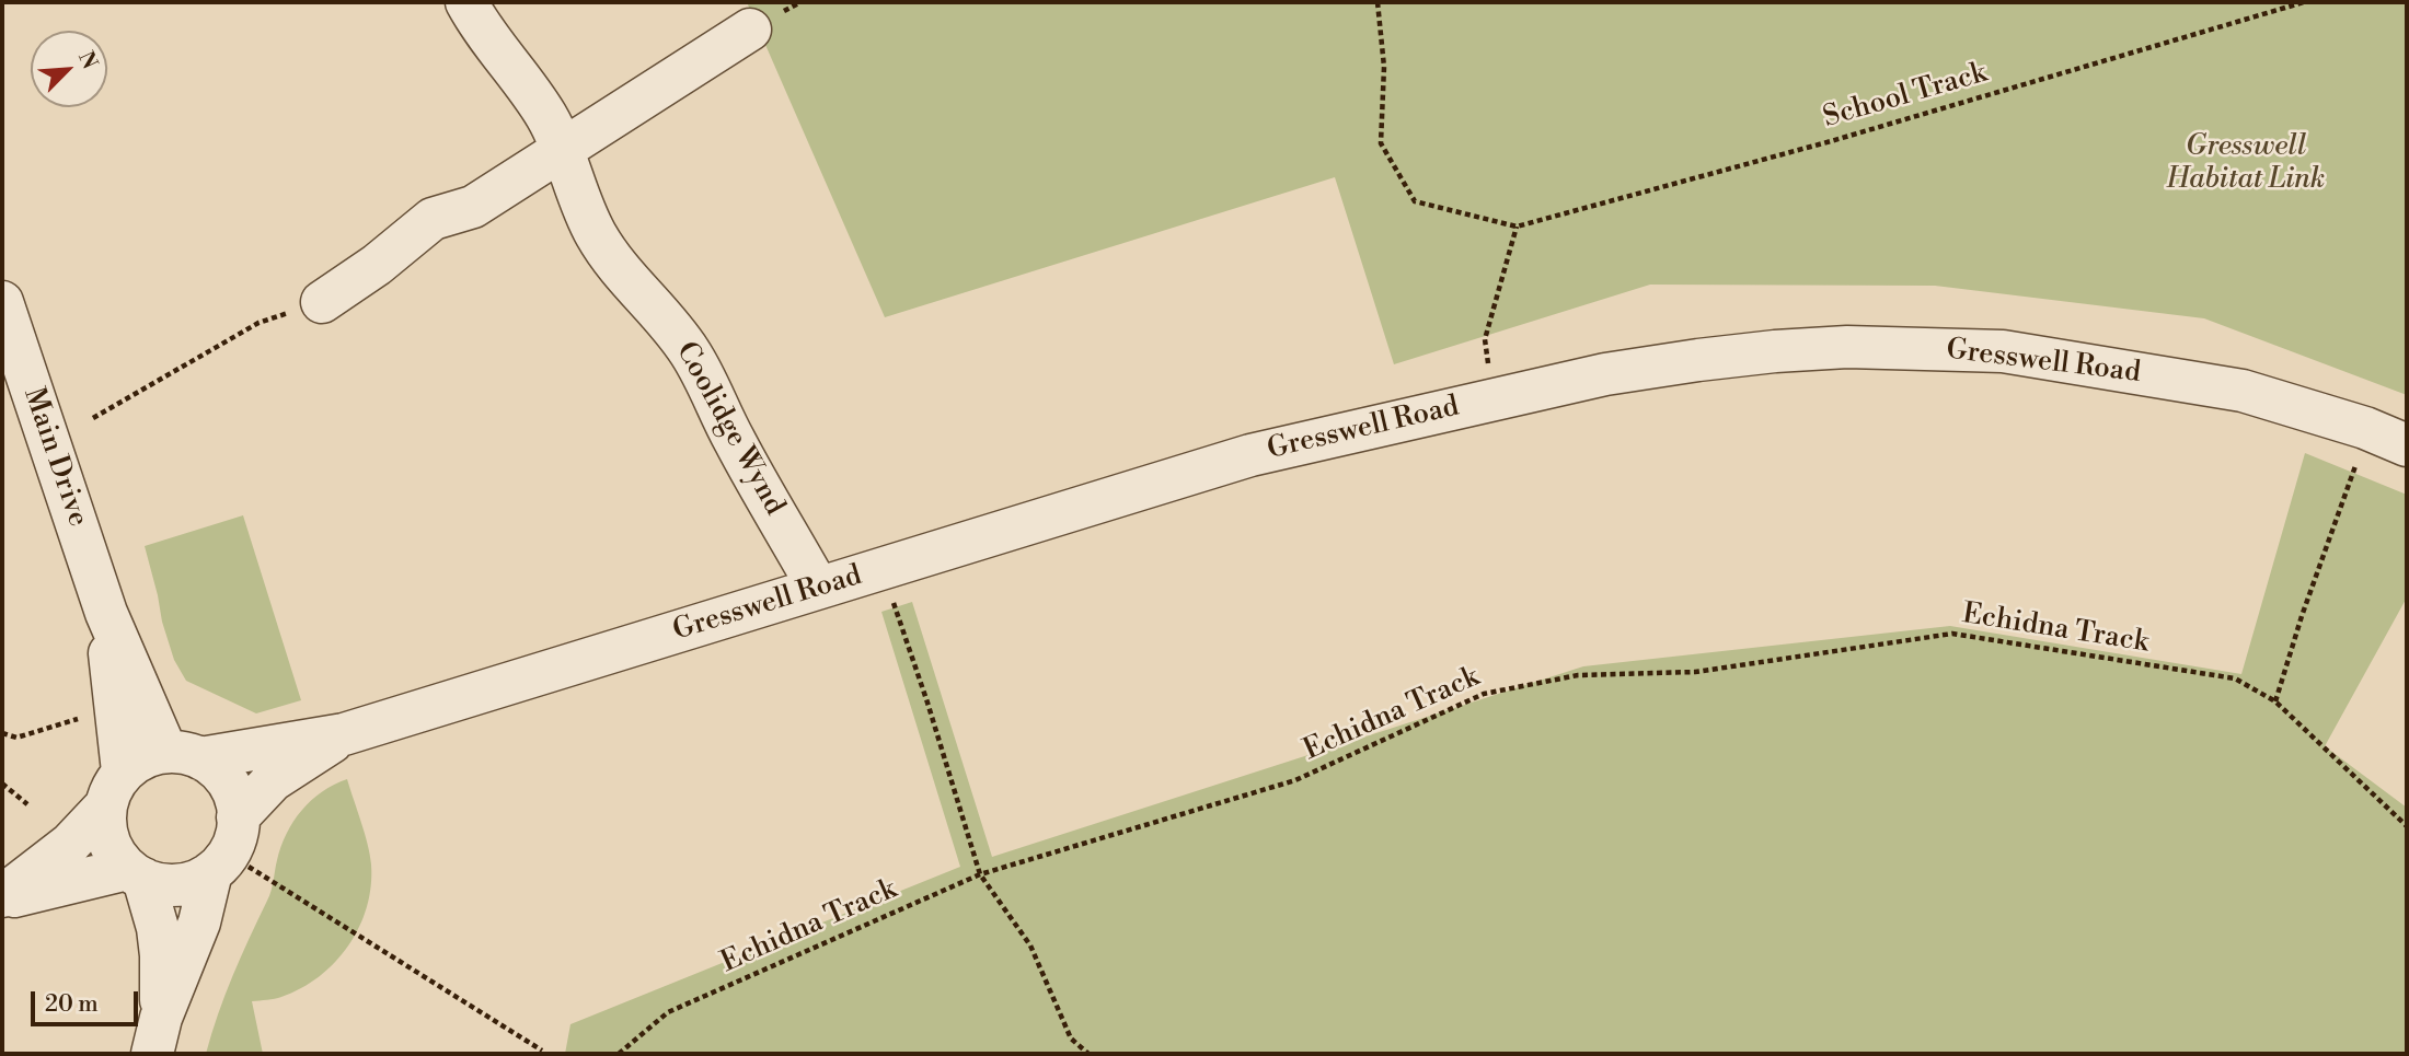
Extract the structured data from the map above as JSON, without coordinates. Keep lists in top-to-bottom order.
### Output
{
  "streets": {
    "street": ["Gresswell Road", "Coolidge Wynd", "Main Drive"],
    "path": ["School Track", "Echidna Track"]
  },
  "crossings": [
    ["Gresswell Road", "Coolidge Wynd"],
    ["Gresswell Road", "Main Drive"]
  ],
  "parks": ["Gresswell Habitat Link"],
  "scale_bar": "20 m",
  "north": "top right"
}
